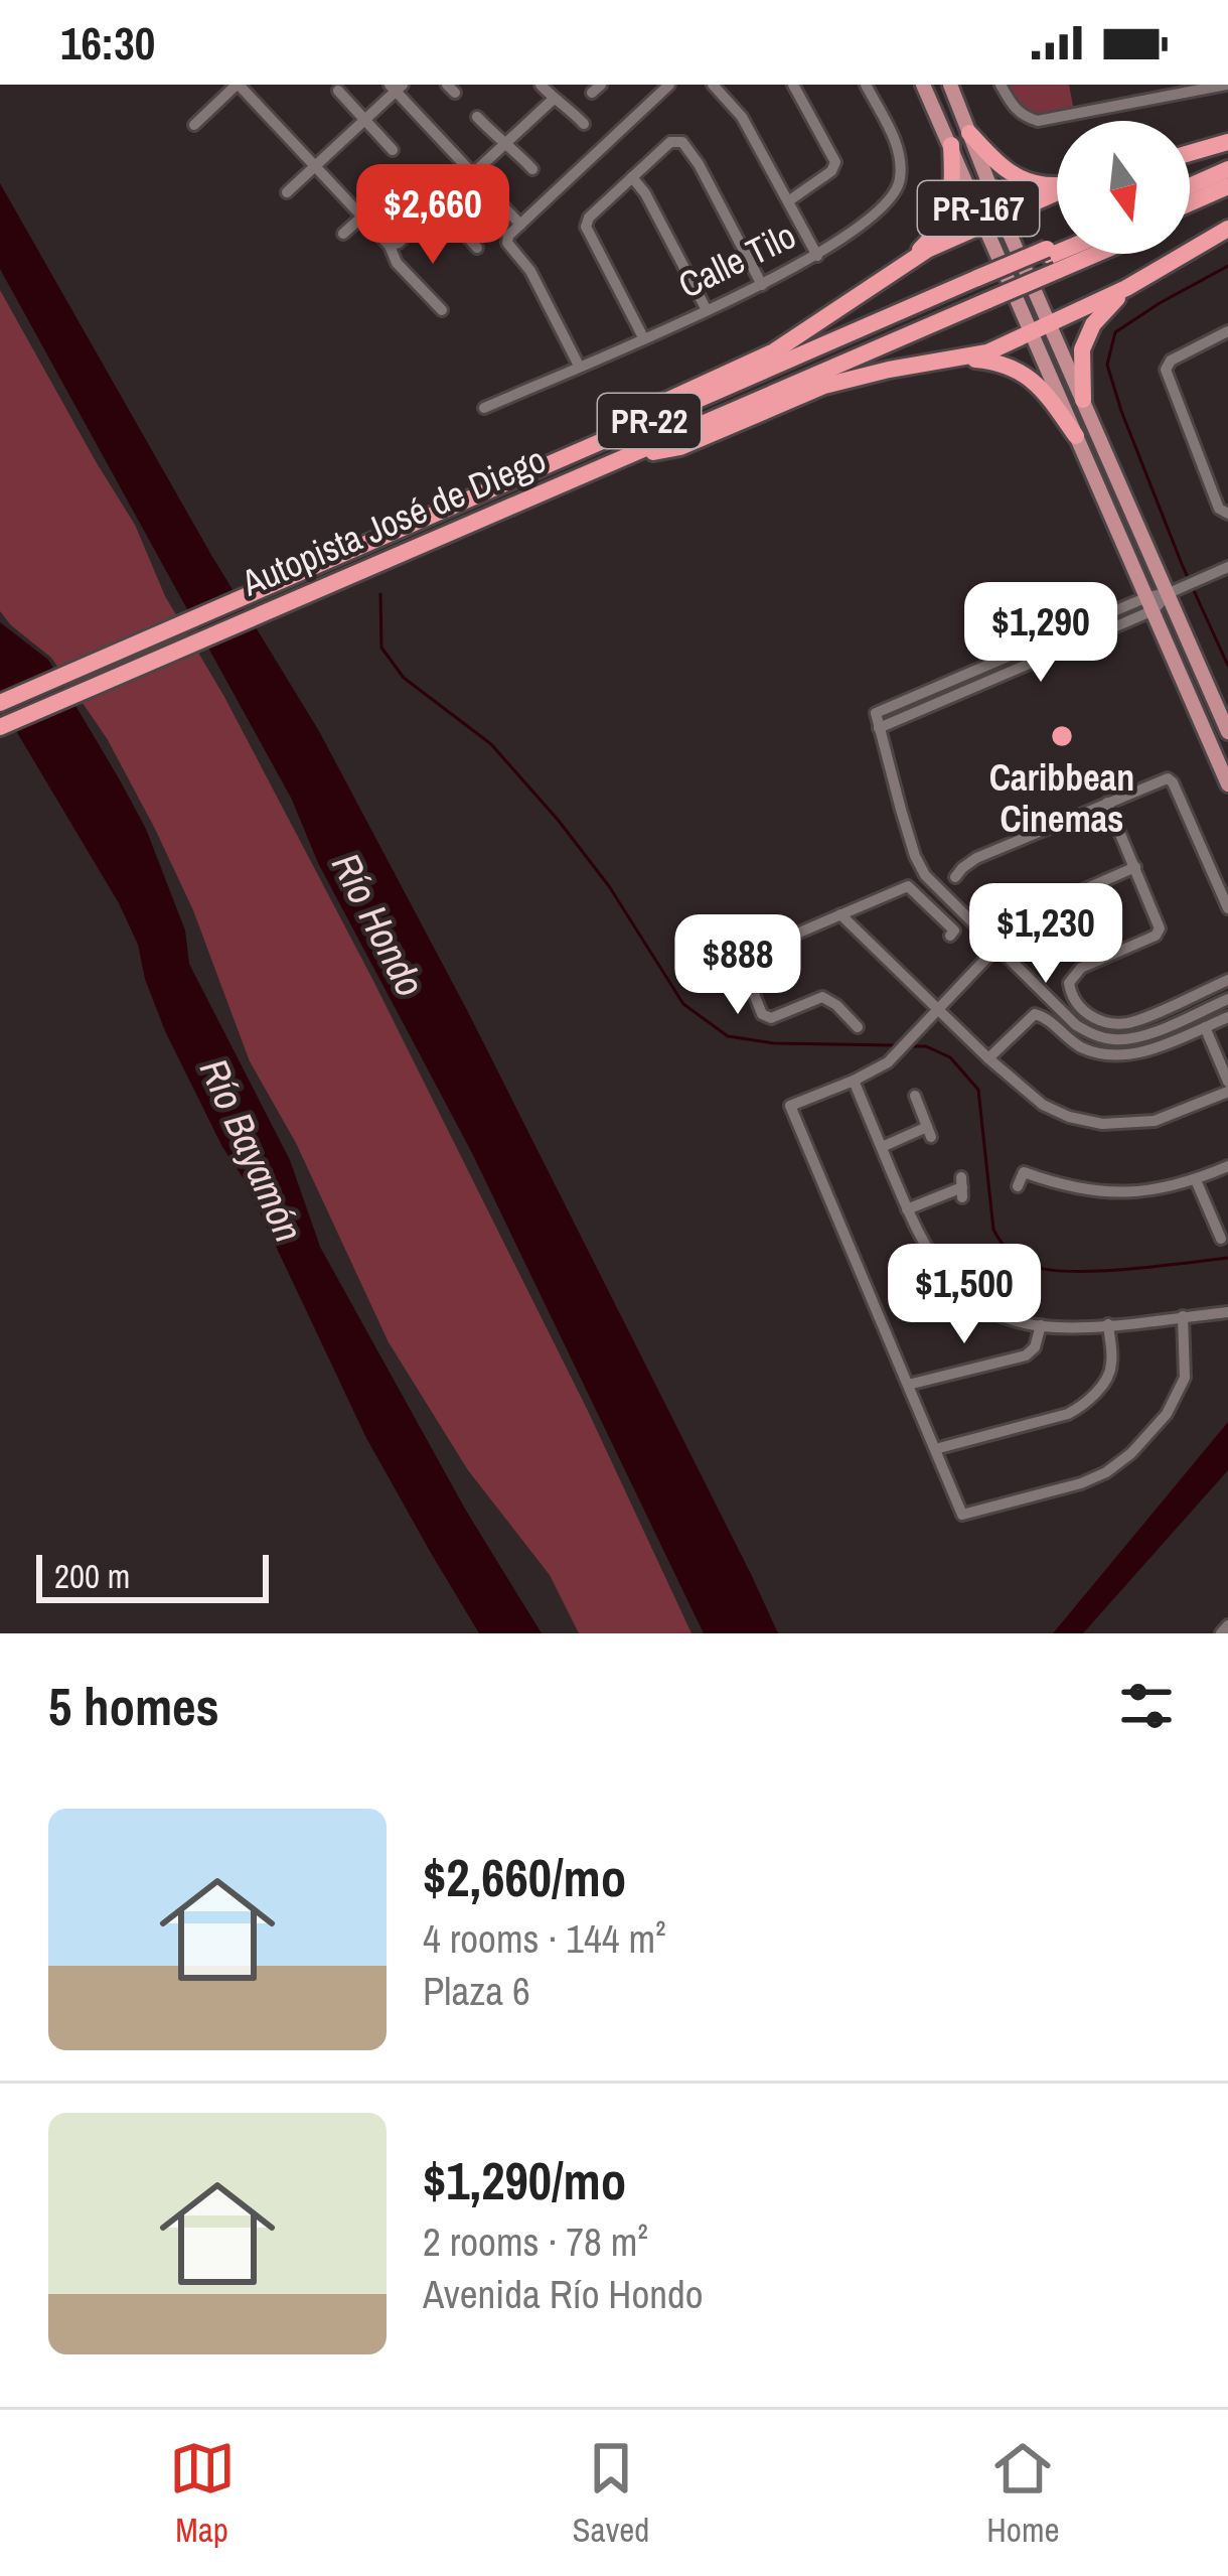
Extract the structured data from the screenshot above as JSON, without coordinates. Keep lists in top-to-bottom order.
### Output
{
  "streets": {
    "highway": ["PR-22", "Autopista José de Diego"],
    "main road": ["PR-167"],
    "street": ["Calle Tilo"]
  },
  "water": ["Río Hondo", "Río Bayamón"],
  "places": ["Caribbean Cinemas"],
  "scale_bar": "200 m",
  "north": "bottom",
  "page": {
    "status": "16:30",
    "price": [
      "$2,660",
      "$1,290",
      "$1,230",
      "$888",
      "$1,500"
    ],
    "scale": "200 m",
    "heading": "5 homes",
    "list": [
      {
        "name": "$2,660/mo",
        "note": "4 rooms · 144 m² · Plaza 6"
      },
      {
        "name": "$1,290/mo",
        "note": "2 rooms · 78 m² · Avenida Río Hondo"
      }
    ],
    "tabs": ["Map", "Saved", "Home"]
  }
}
